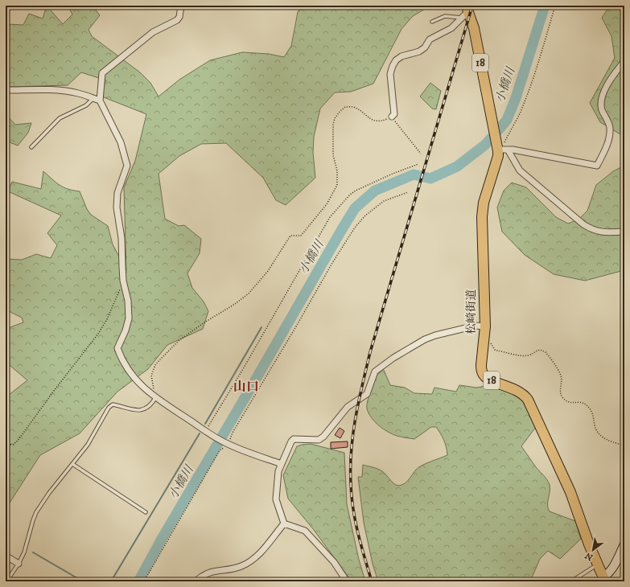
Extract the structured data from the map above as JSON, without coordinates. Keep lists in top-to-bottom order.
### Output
{
  "streets": {
    "main road": ["18", "松崎街道"]
  },
  "districts": ["山口"],
  "water": ["小橋川"],
  "north": "bottom left"
}
